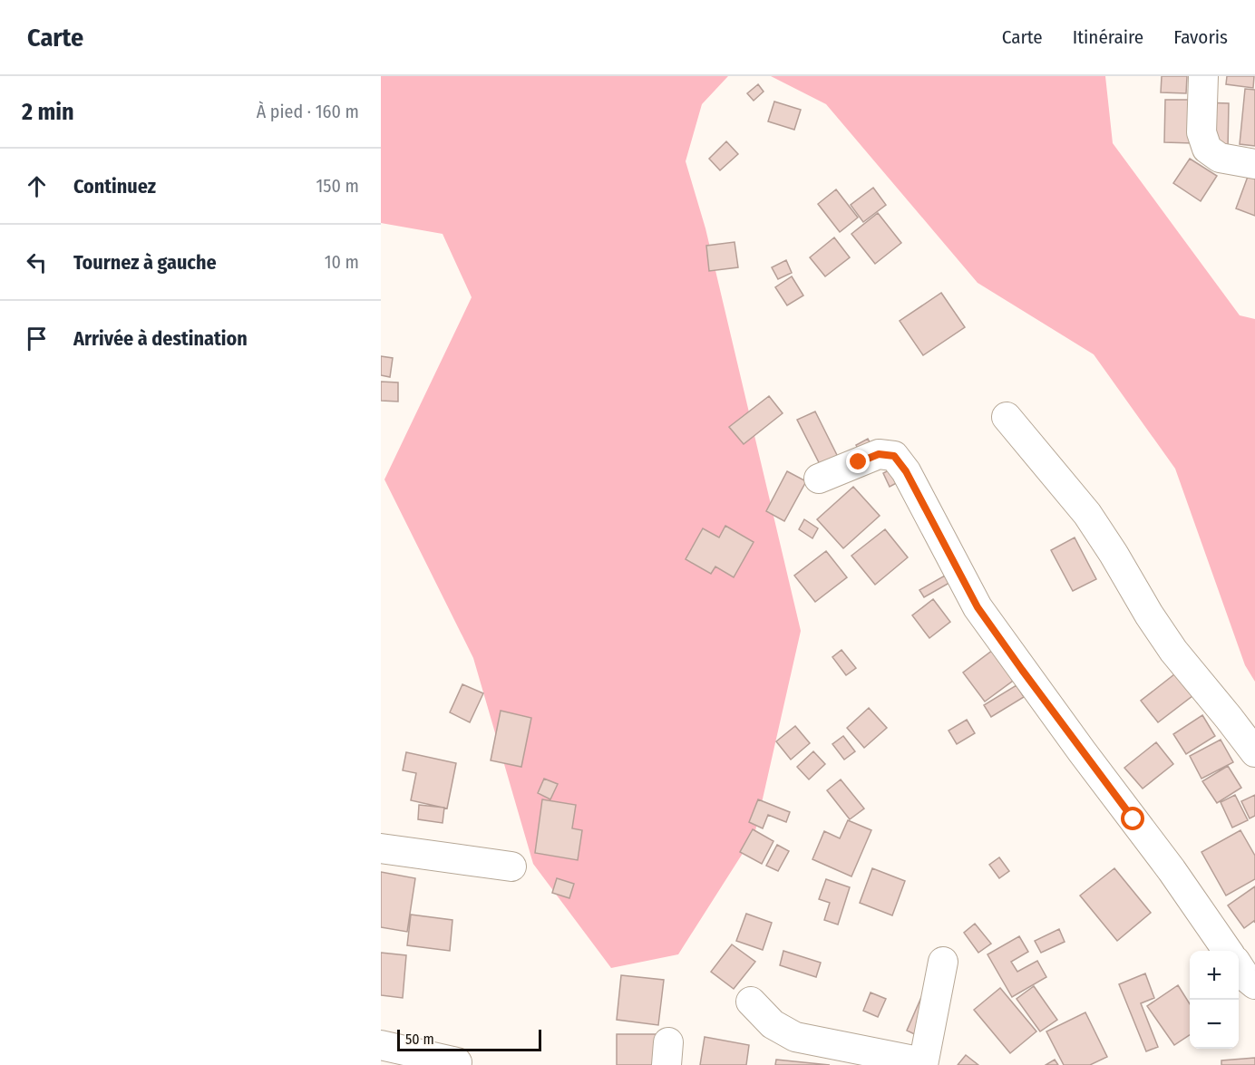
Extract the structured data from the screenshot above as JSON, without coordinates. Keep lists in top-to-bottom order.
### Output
{
  "scale_bar": "50 m",
  "page": {
    "header": "Carte",
    "nav": ["Carte", "Itinéraire", "Favoris"],
    "heading": ["2 min", "À pied · 160 m"],
    "list": [
      ["Continuez", "150 m"],
      ["Tournez à gauche", "10 m"],
      "Arrivée à destination"
    ],
    "map_buttons": ["+", "−"],
    "scale": "50 m"
  }
}
